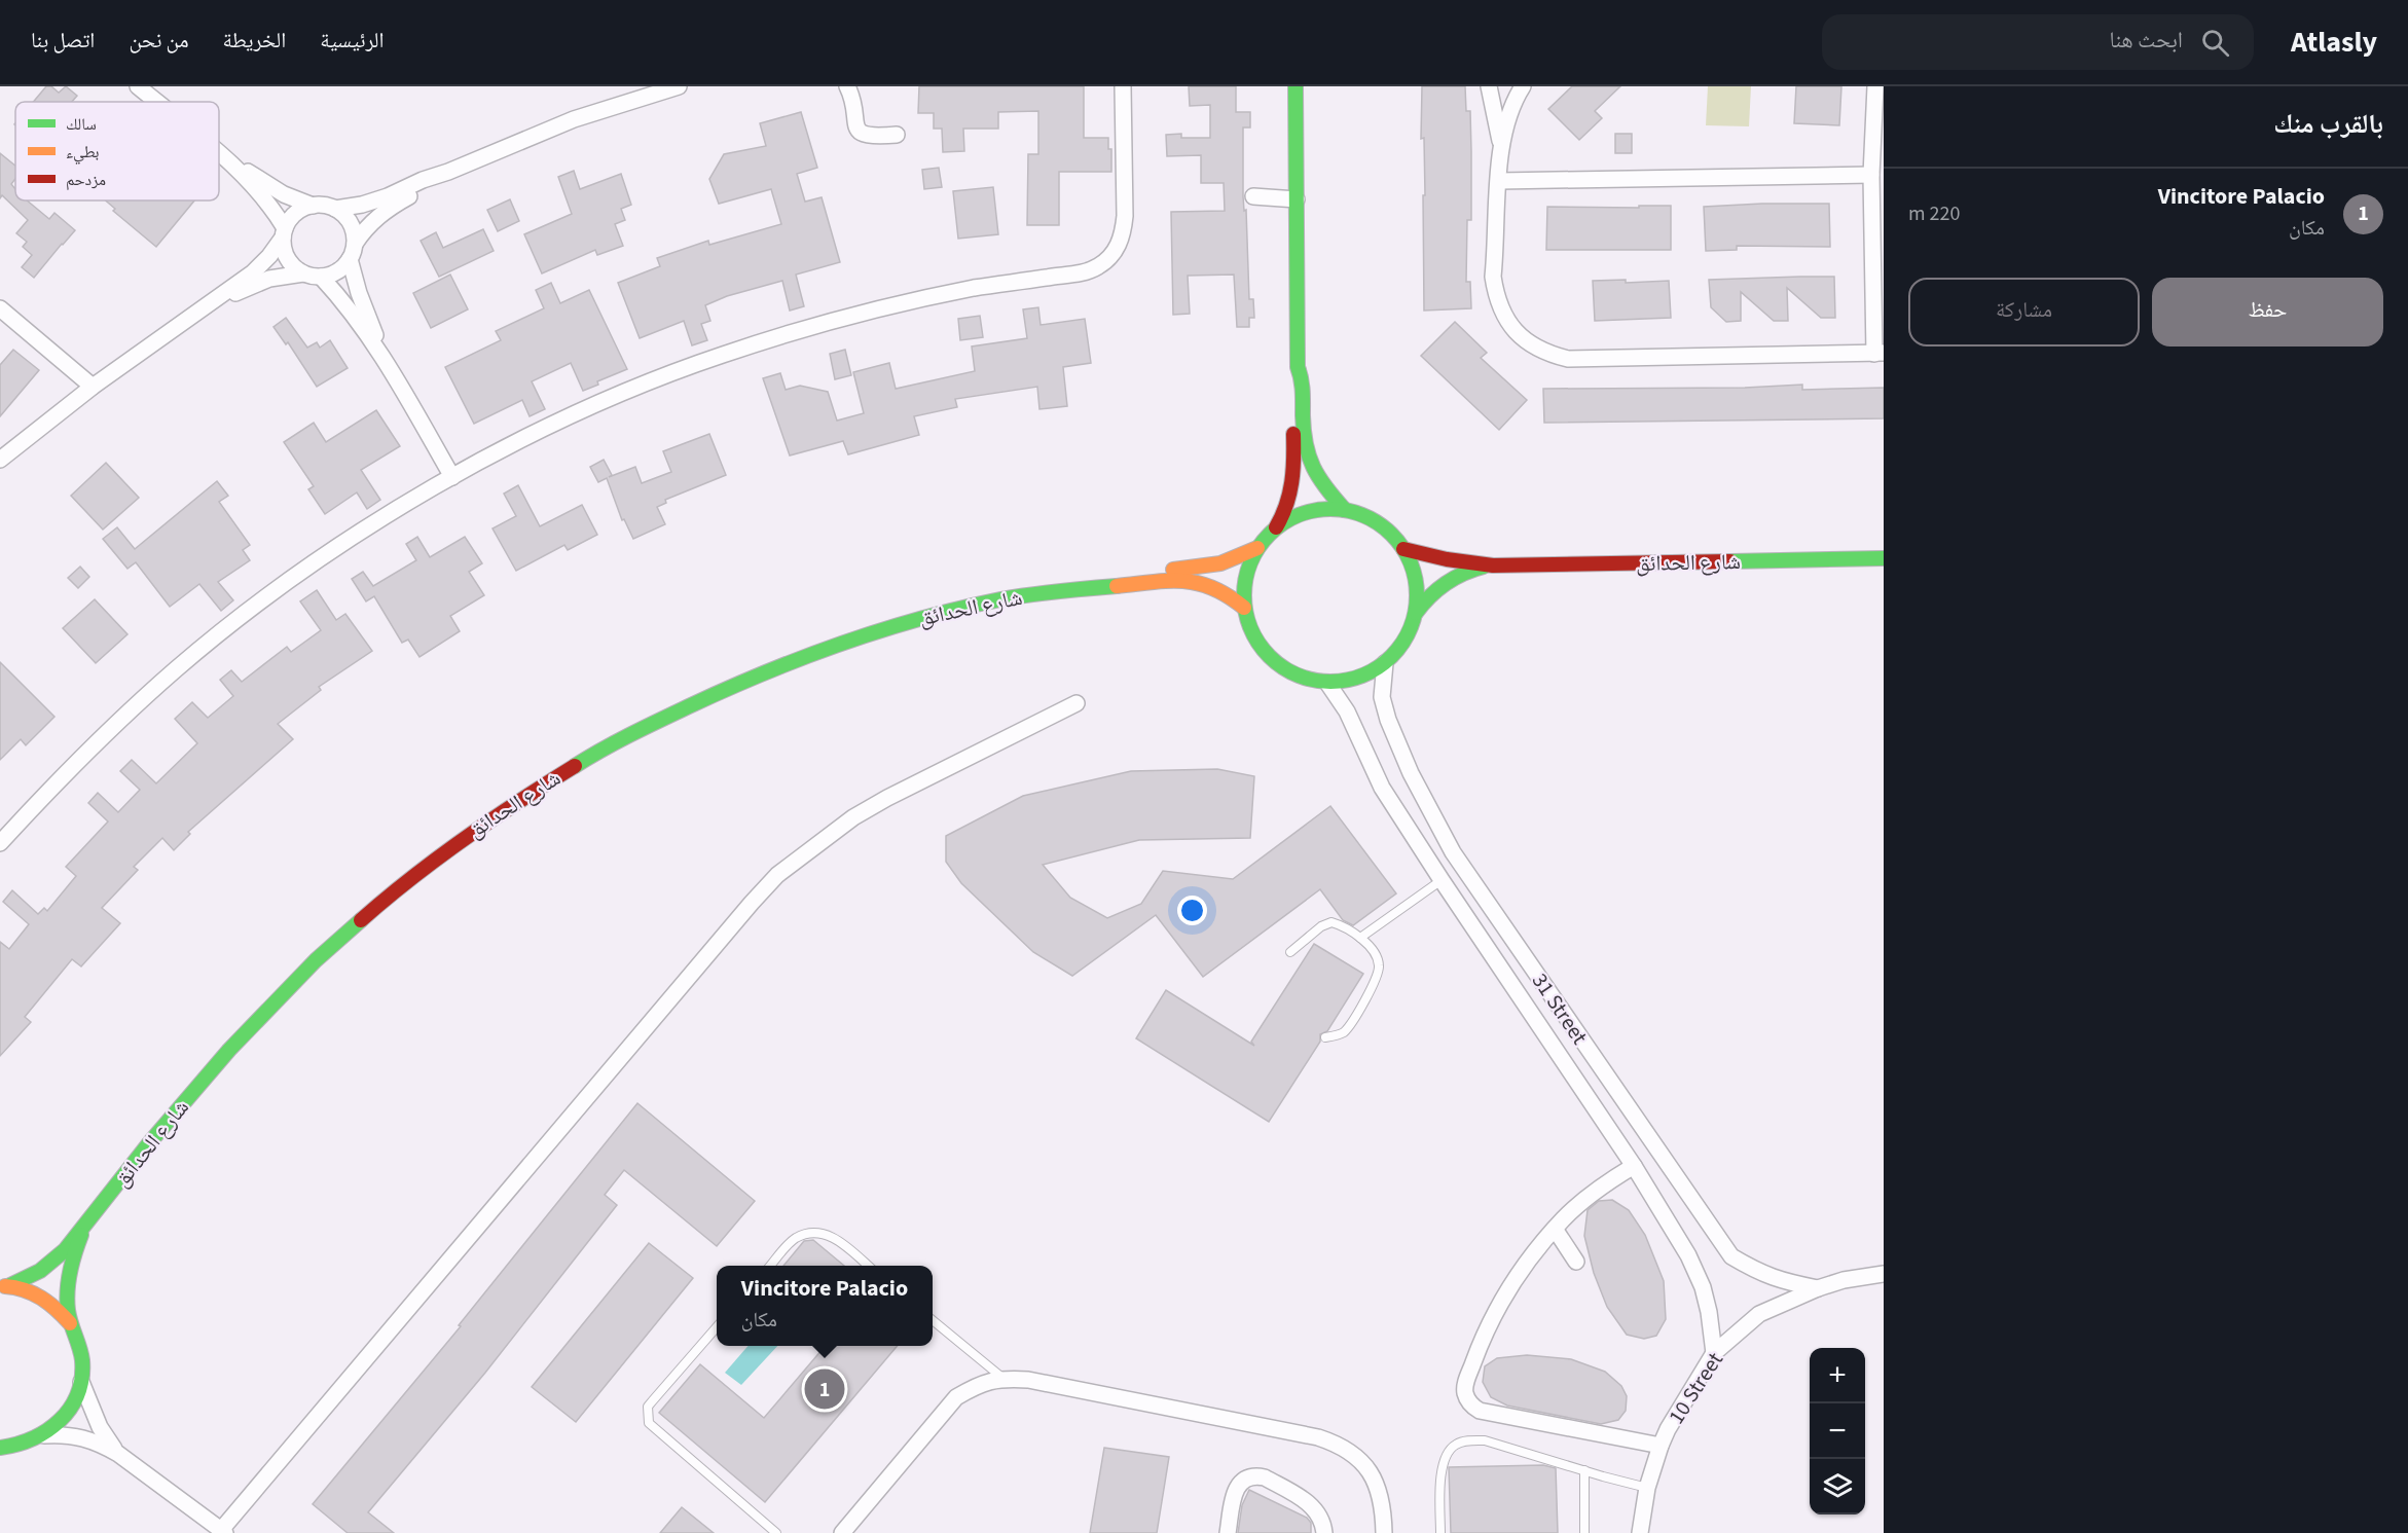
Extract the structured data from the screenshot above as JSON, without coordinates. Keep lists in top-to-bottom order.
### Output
{
  "streets": {
    "street": ["شارع الحدائق", "31 Street", "10 Street"]
  },
  "crossings": [
    ["31 Street", "10 Street"]
  ],
  "legend": ["سالك", "بطيء", "مزدحم"],
  "page": {
    "header": "Atlasly",
    "search": "ابحث هنا",
    "nav": [
      "الرئيسية",
      "الخريطة",
      "من نحن",
      "اتصل بنا"
    ],
    "heading": "بالقرب منك",
    "list": [
      {
        "mark": "1",
        "name": "Vincitore Palacio",
        "note": "مكان",
        "value": "220 m"
      }
    ],
    "buttons": ["حفظ", "مشاركة"],
    "popup": ["Vincitore Palacio", "مكان"],
    "map_buttons": ["+", "−"],
    "pins": "1"
  }
}
